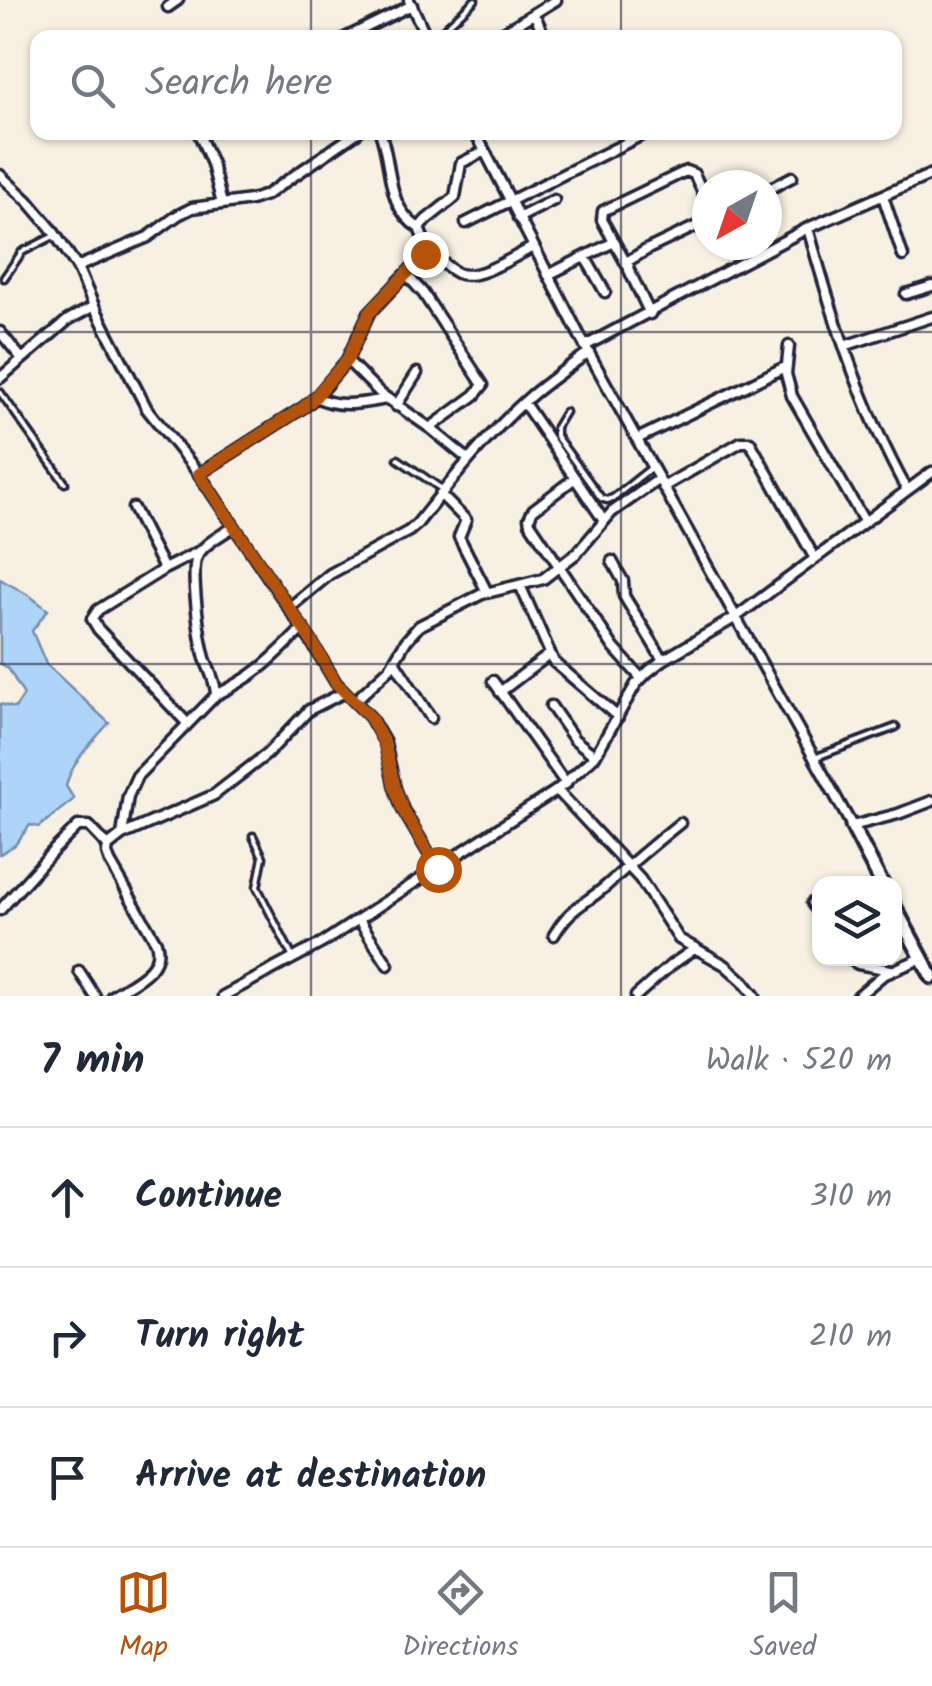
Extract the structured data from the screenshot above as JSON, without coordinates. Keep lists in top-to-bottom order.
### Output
{
  "north": "bottom left",
  "page": {
    "search": "Search here",
    "heading": ["7 min", "Walk · 520 m"],
    "list": [
      ["Continue", "310 m"],
      ["Turn right", "210 m"],
      "Arrive at destination"
    ],
    "nav": ["Map", "Directions", "Saved"]
  }
}
